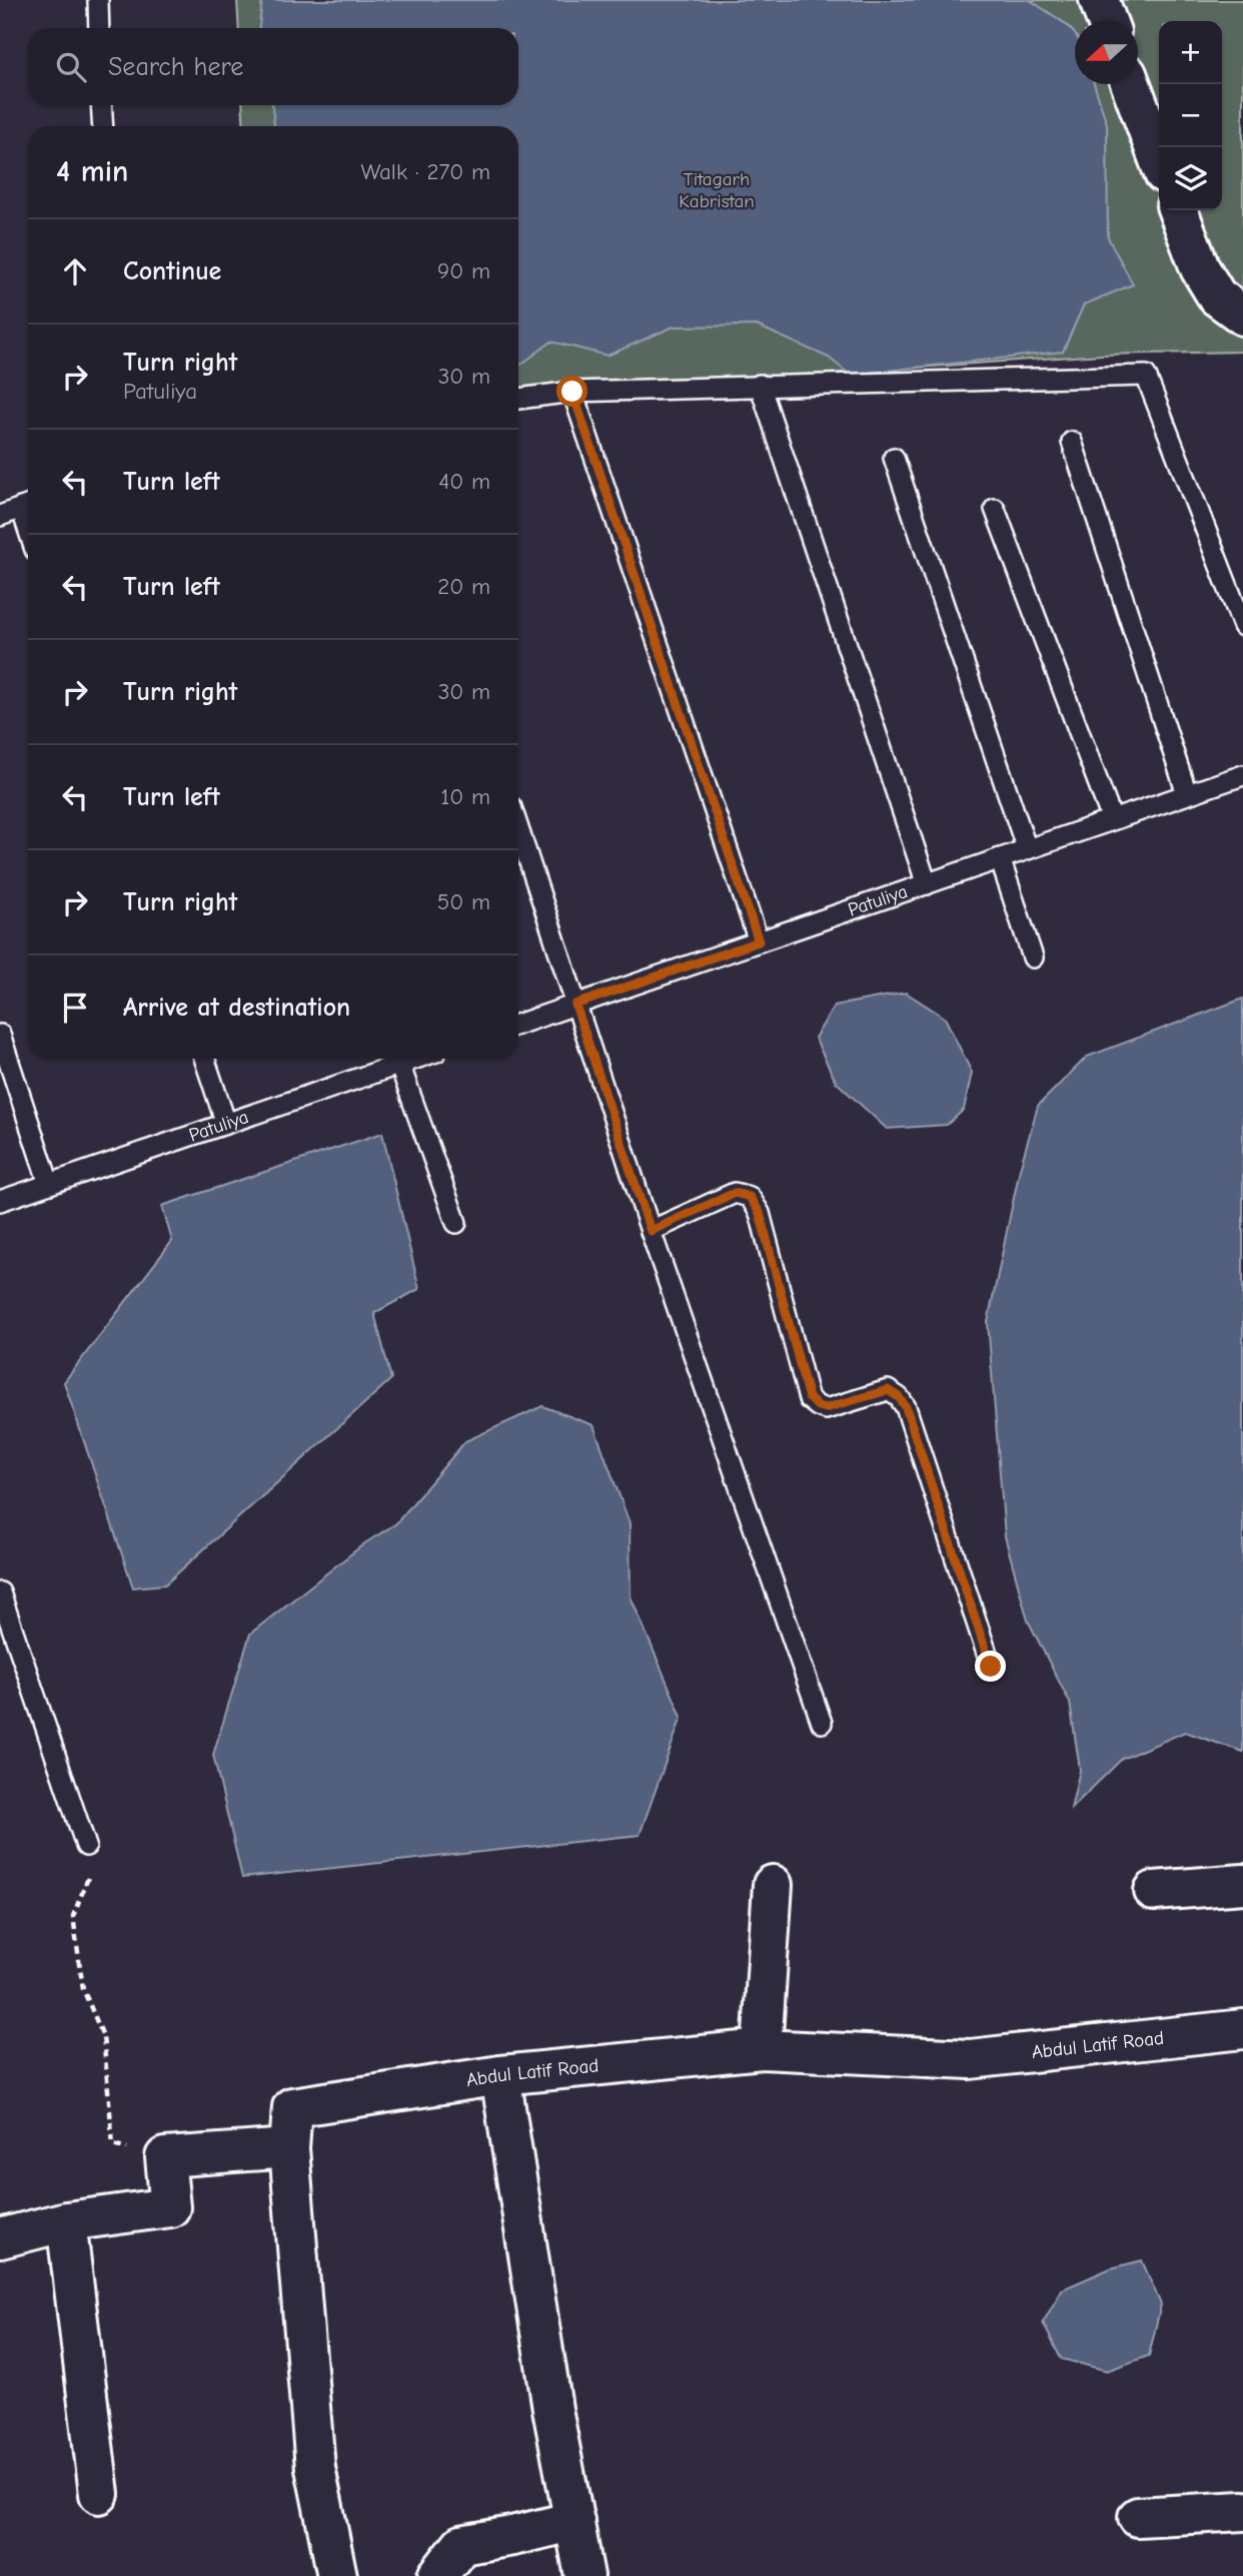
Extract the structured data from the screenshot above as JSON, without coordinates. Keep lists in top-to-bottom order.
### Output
{
  "streets": {
    "street": ["Abdul Latif Road"],
    "lane": ["Patuliya"]
  },
  "parks": ["Titagarh Kabristan"],
  "north": "left",
  "page": {
    "map_buttons": ["+", "−"],
    "search": "Search here",
    "heading": ["4 min", "Walk · 270 m"],
    "list": [
      ["Continue", "90 m"],
      ["Turn right", "Patuliya", "30 m"],
      ["Turn left", "40 m"],
      ["Turn left", "20 m"],
      ["Turn right", "30 m"],
      ["Turn left", "10 m"],
      ["Turn right", "50 m"],
      "Arrive at destination"
    ]
  }
}
